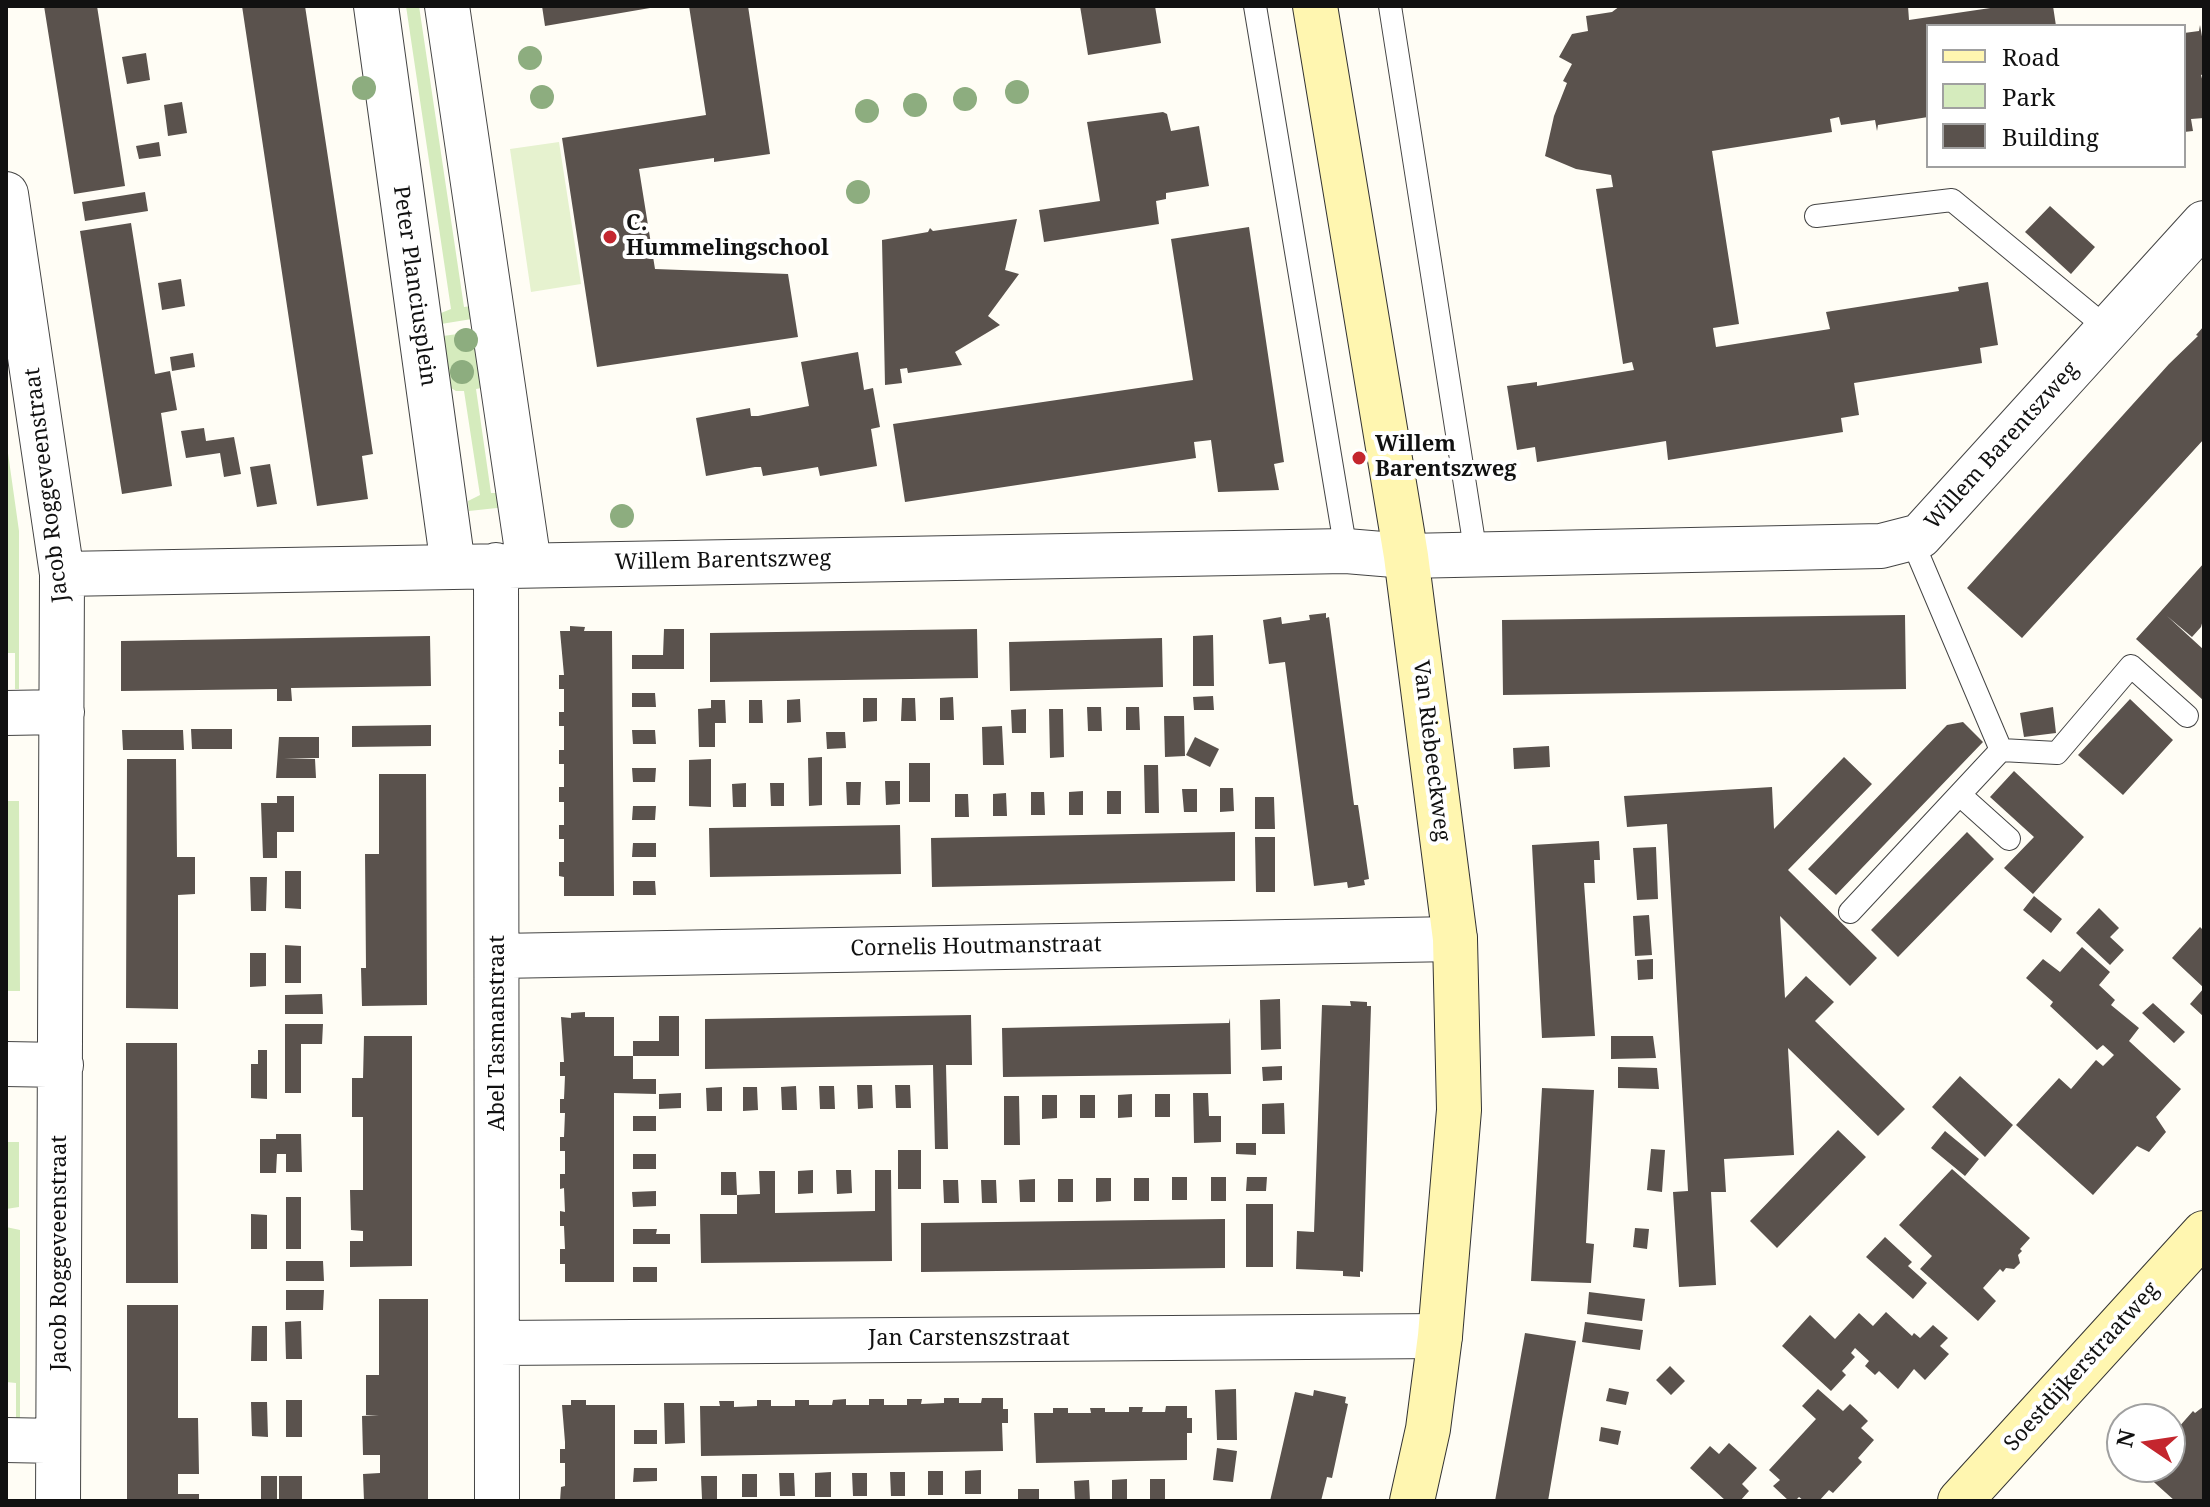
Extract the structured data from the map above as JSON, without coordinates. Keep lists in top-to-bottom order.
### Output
{
  "streets": {
    "street": [
      "Peter Planciusplein",
      "Willem Barentszweg",
      "Jacob Roggeveenstraat",
      "Van Riebeeckweg",
      "Cornelis Houtmanstraat",
      "Abel Tasmanstraat",
      "Jan Carstenszstraat",
      "Soestdijkerstraatweg"
    ]
  },
  "crossings": [
    ["Peter Planciusplein", "Willem Barentszweg"],
    ["Willem Barentszweg", "Jacob Roggeveenstraat"],
    ["Willem Barentszweg", "Van Riebeeckweg"],
    ["Willem Barentszweg", "Abel Tasmanstraat"],
    ["Van Riebeeckweg", "Cornelis Houtmanstraat"],
    ["Van Riebeeckweg", "Jan Carstenszstraat"],
    ["Cornelis Houtmanstraat", "Abel Tasmanstraat"],
    ["Abel Tasmanstraat", "Jan Carstenszstraat"]
  ],
  "places": ["C. Hummelingschool", "Willem Barentszweg"],
  "legend": ["Road", "Park", "Building"],
  "north": "left"
}
